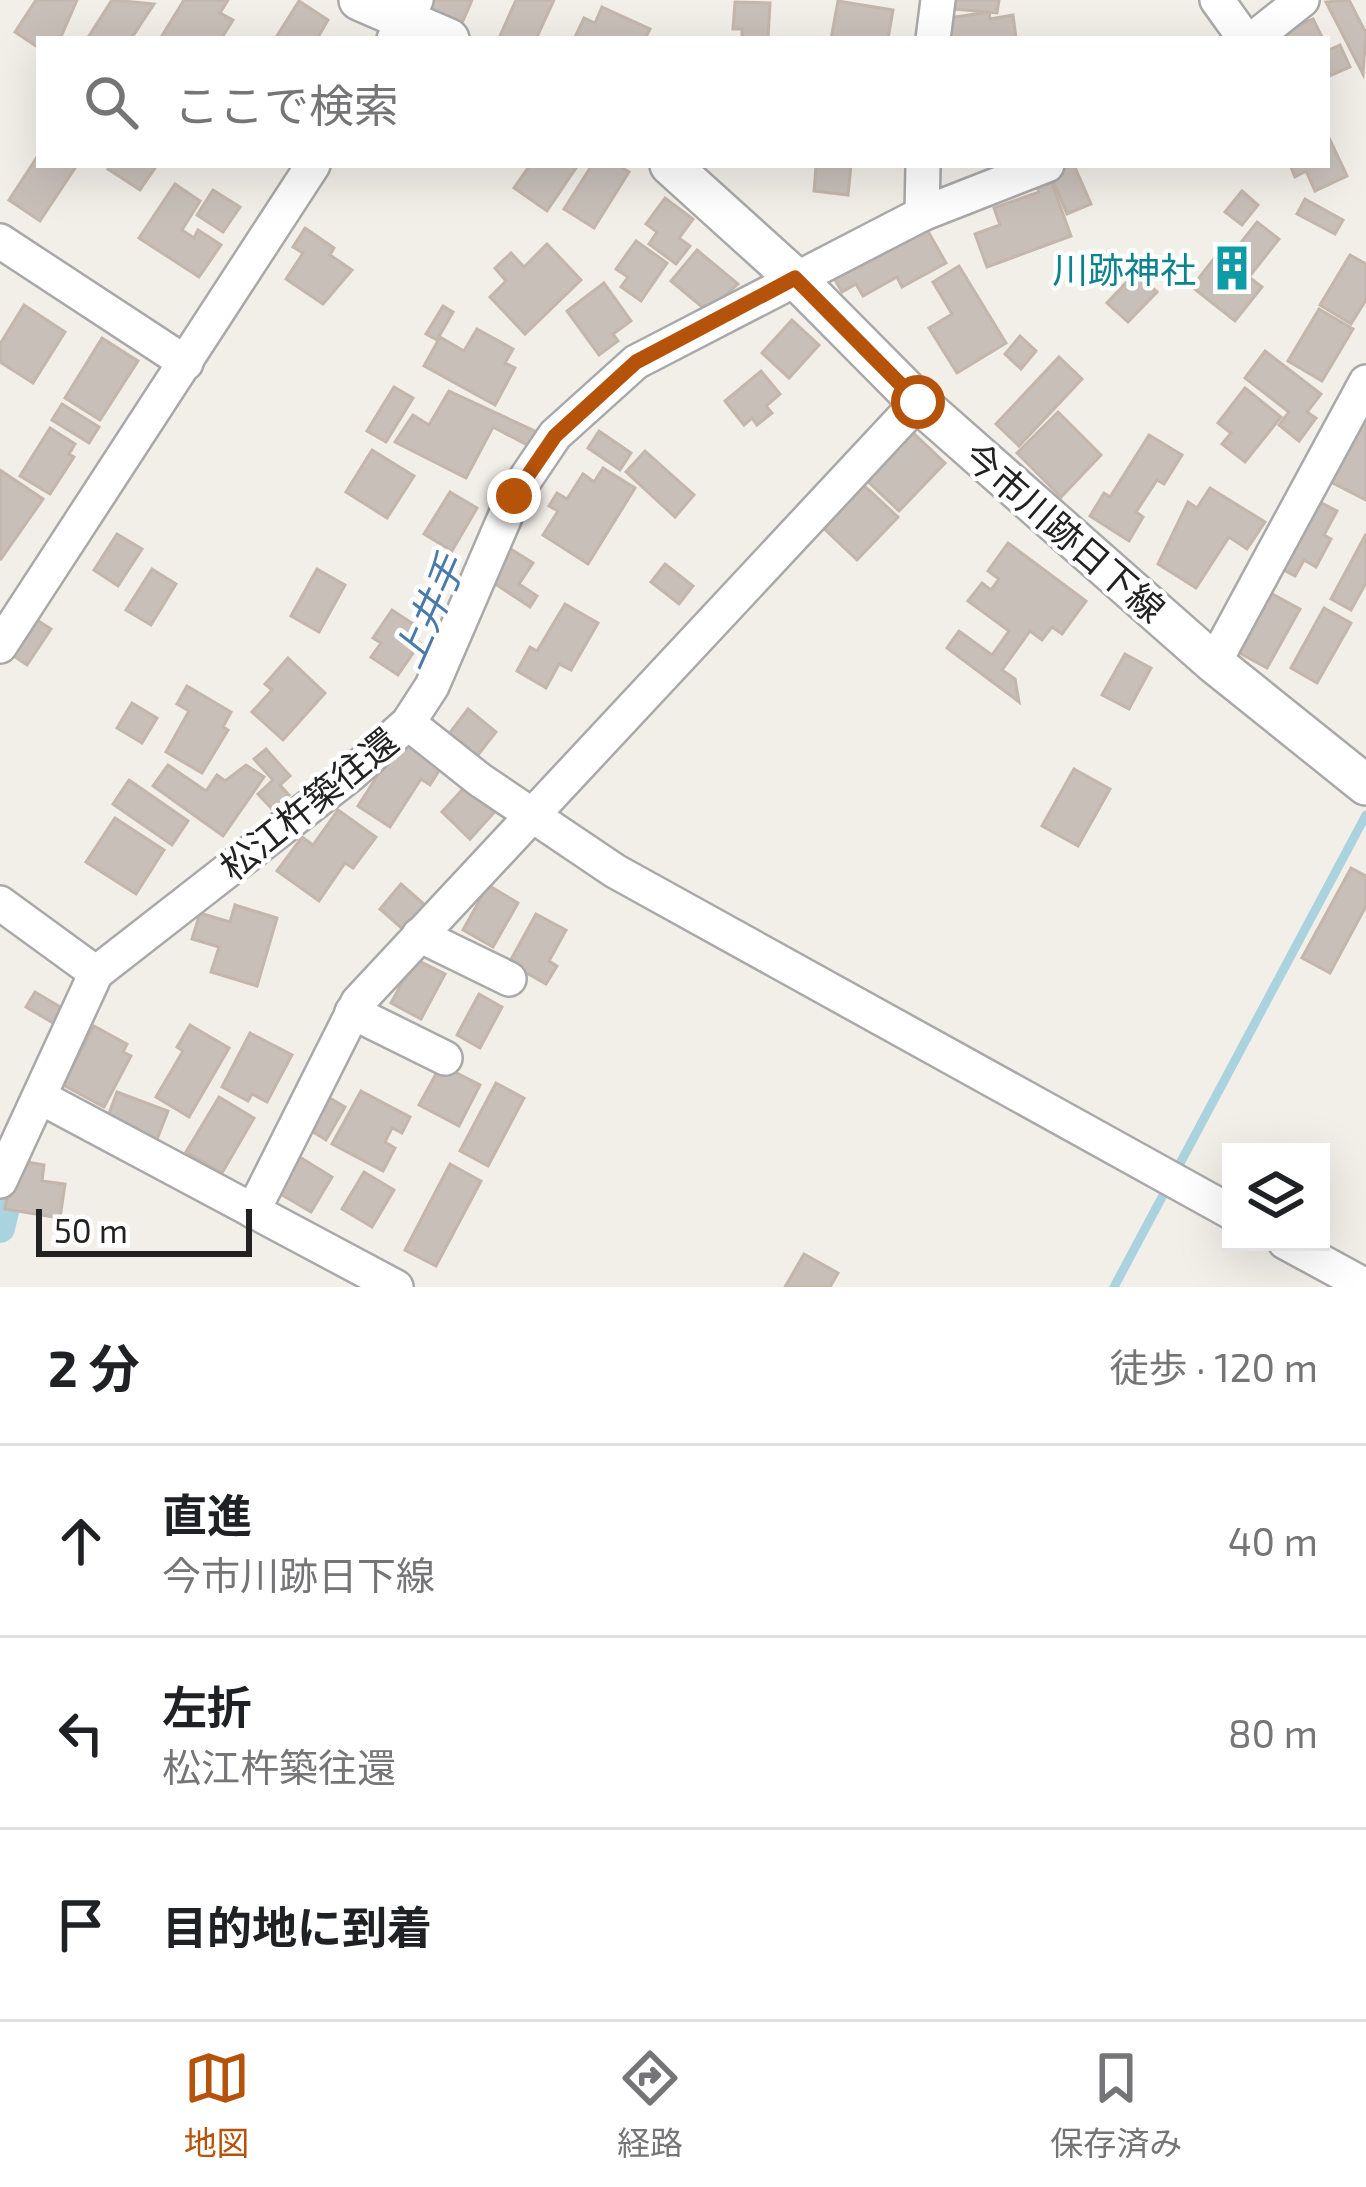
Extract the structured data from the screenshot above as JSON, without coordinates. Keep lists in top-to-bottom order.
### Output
{
  "streets": {
    "street": ["今市川跡日下線", "松江杵築往還"]
  },
  "crossings": [
    ["今市川跡日下線", "松江杵築往還"]
  ],
  "water": ["上井手"],
  "places": {
    "building": ["川跡神社"]
  },
  "scale_bar": "50 m",
  "page": {
    "search": "ここで検索",
    "scale": "50 m",
    "heading": ["2 分", "徒歩 · 120 m"],
    "list": [
      ["直進", "今市川跡日下線", "40 m"],
      ["左折", "松江杵築往還", "80 m"],
      "目的地に到着"
    ],
    "nav": ["地図", "経路", "保存済み"]
  }
}
